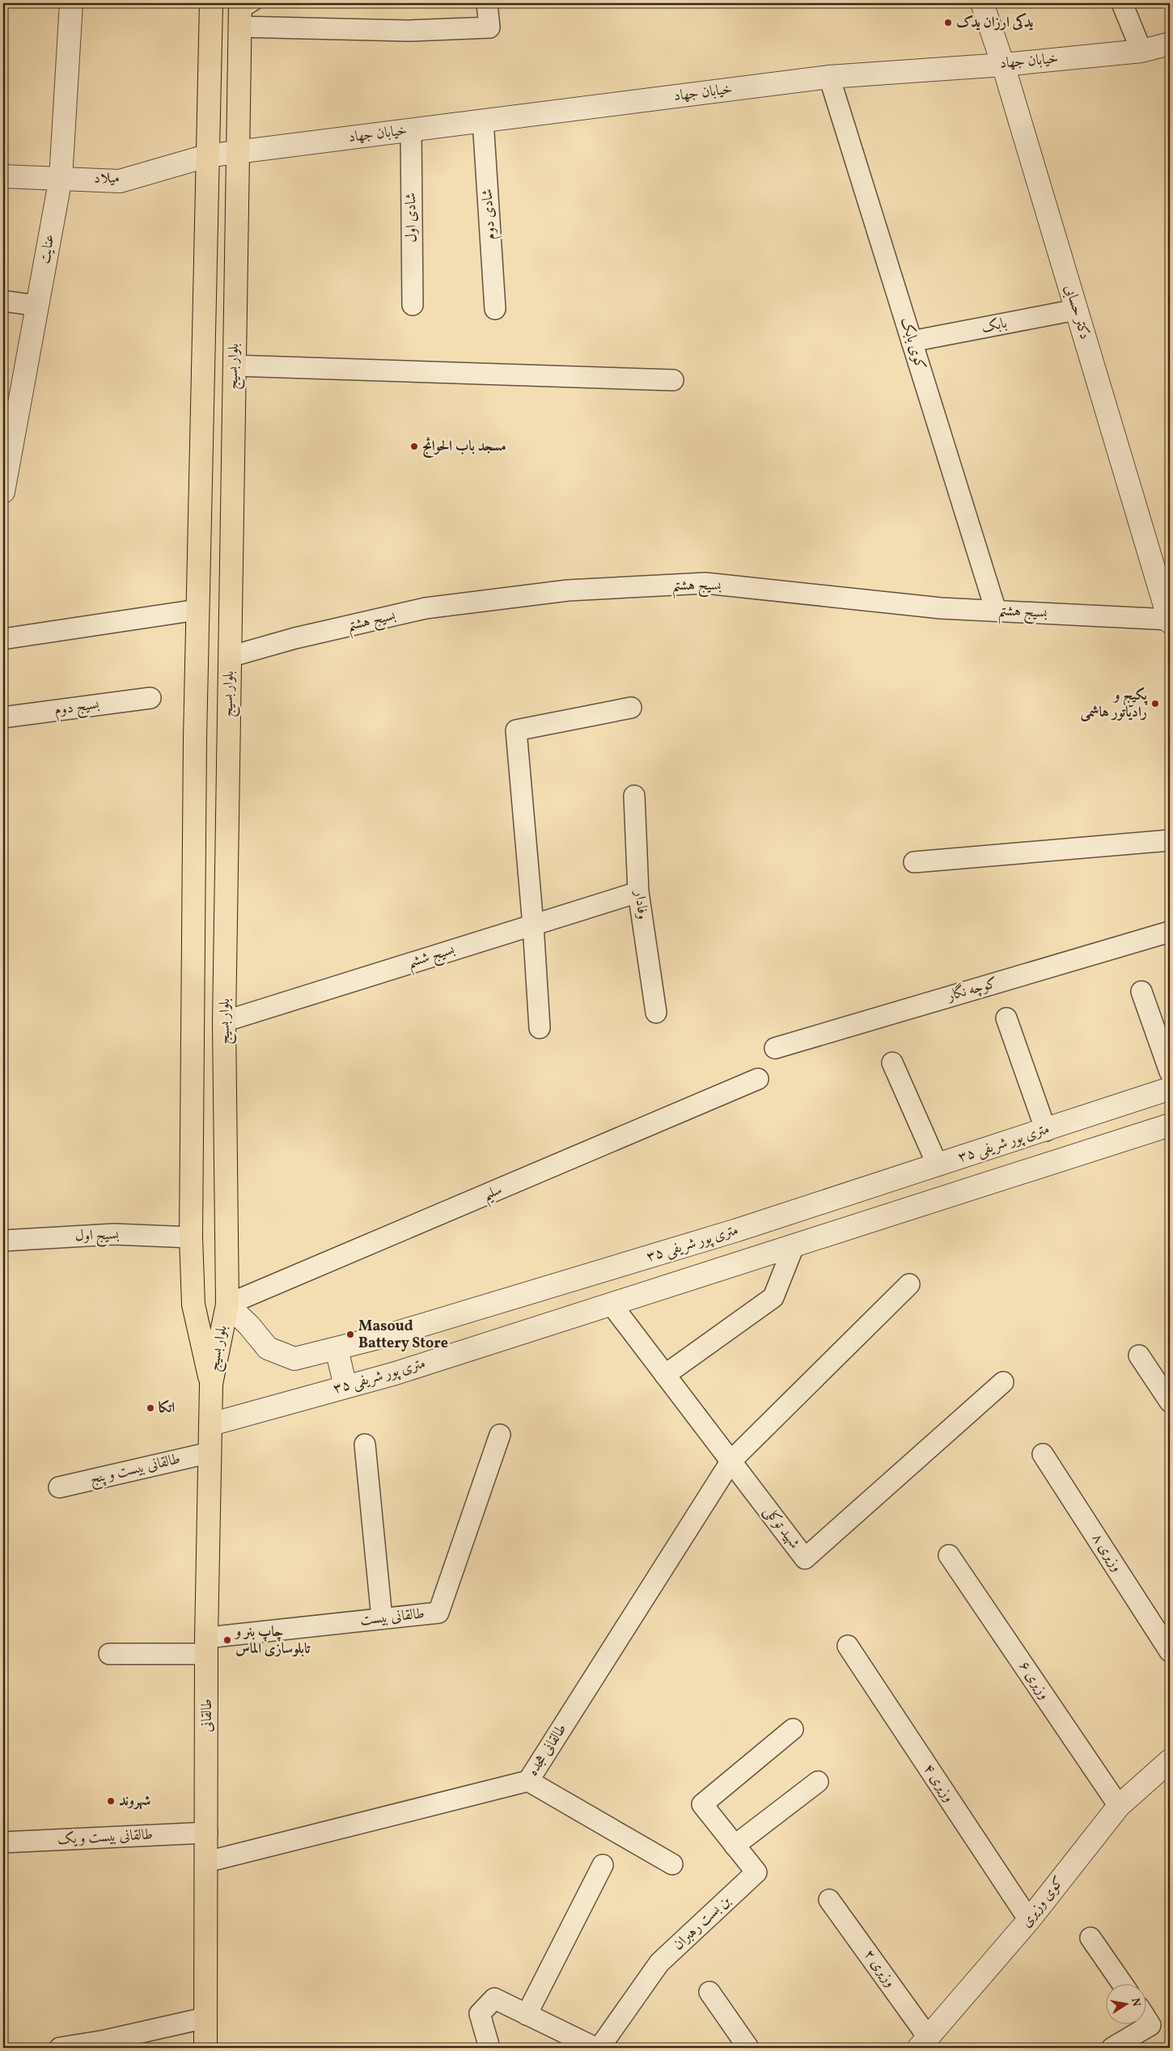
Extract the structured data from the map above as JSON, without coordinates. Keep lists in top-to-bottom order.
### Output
{
  "streets": {
    "main road": ["بلوار بسیج", "طالقانی"],
    "street": [
      "خیابان جهاد",
      "میلاد",
      "شادی دوم",
      "شادی اول",
      "عنایت",
      "دکتر حسابی",
      "بابک",
      "کوی بابک",
      "بسیج هشتم",
      "بسيج دوم",
      "وفادار",
      "بسیج ششم",
      "کوچه نگار",
      "۳۵ متری پور شریفی",
      "سلیم",
      "بسیج اول",
      "طالقانی بیست و پنج",
      "شهید توکلی",
      "وزیری ۸",
      "طالقانی بیست",
      "وزیری ۶",
      "طالقانی هجده",
      "وزیری ۴",
      "طالقانی بیست و یک",
      "کوی وزیری",
      "بن بست رهبران",
      "وزیری ۲"
    ]
  },
  "crossings": [
    ["خیابان جهاد", "میلاد"],
    ["خیابان جهاد", "شادی دوم"],
    ["خیابان جهاد", "شادی اول"],
    ["خیابان جهاد", "دکتر حسابی"],
    ["خیابان جهاد", "کوی بابک"],
    ["خیابان جهاد", "بلوار بسیج"],
    ["میلاد", "عنایت"],
    ["میلاد", "بلوار بسیج"],
    ["دکتر حسابی", "بابک"],
    ["دکتر حسابی", "بسیج هشتم"],
    ["بابک", "کوی بابک"],
    ["کوی بابک", "بسیج هشتم"],
    ["بلوار بسیج", "بسیج هشتم"],
    ["بلوار بسیج", "بسیج ششم"],
    ["بلوار بسیج", "۳۵ متری پور شریفی"],
    ["بلوار بسیج", "سلیم"],
    ["بلوار بسیج", "بسیج اول"],
    ["بلوار بسیج", "طالقانی"],
    ["وفادار", "بسیج ششم"],
    ["۳۵ متری پور شریفی", "سلیم"],
    ["۳۵ متری پور شریفی", "شهید توکلی"],
    ["۳۵ متری پور شریفی", "طالقانی"],
    ["طالقانی بیست و پنج", "طالقانی"],
    ["شهید توکلی", "طالقانی هجده"],
    ["طالقانی بیست", "طالقانی"],
    ["وزیری ۶", "کوی وزیری"],
    ["طالقانی", "طالقانی هجده"],
    ["طالقانی", "طالقانی بیست و یک"],
    ["وزیری ۴", "کوی وزیری"],
    ["کوی وزیری", "وزیری ۲"]
  ],
  "places": [
    "یدکی ارزان یدک",
    "مسجد باب الحوائج",
    "پکیج و رادیاتور هاشمی",
    "Masoud Battery Store",
    "اتکا",
    "چاپ بنر و تابلوسازی الماس",
    "شهروند"
  ],
  "north": "right"
}
